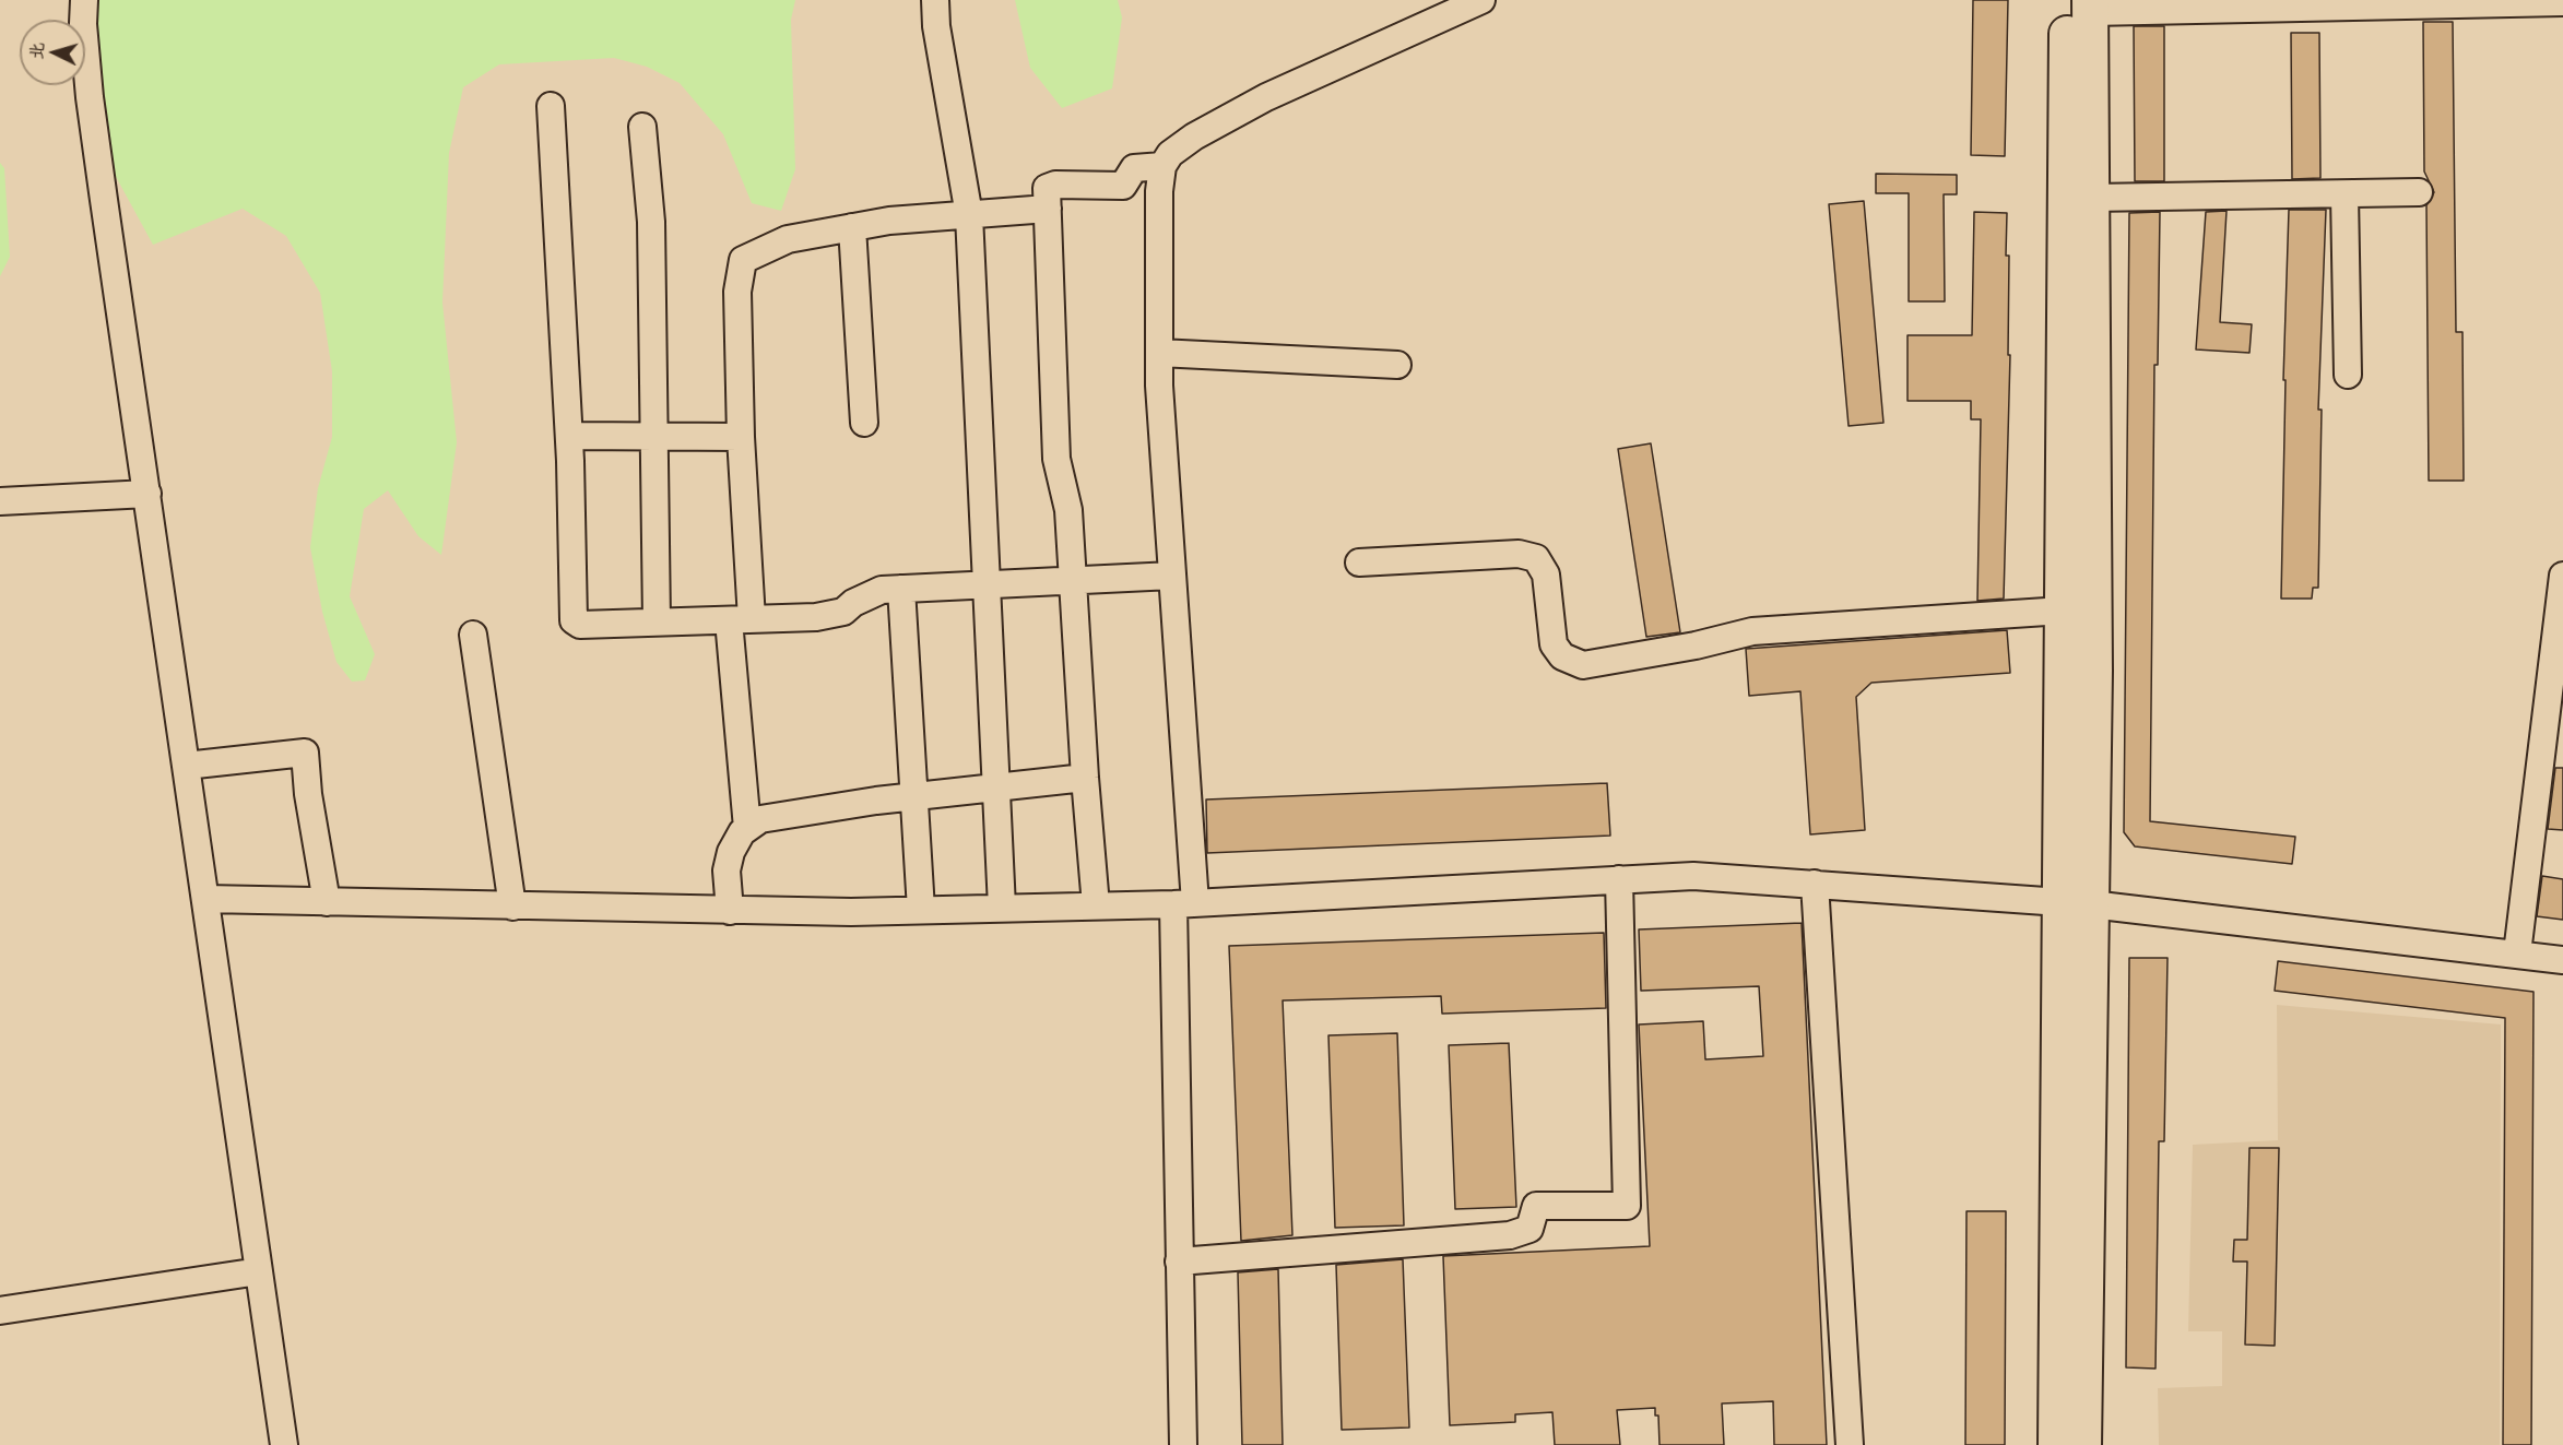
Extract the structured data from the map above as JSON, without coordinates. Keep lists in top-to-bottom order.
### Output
{
  "north": "left"
}
